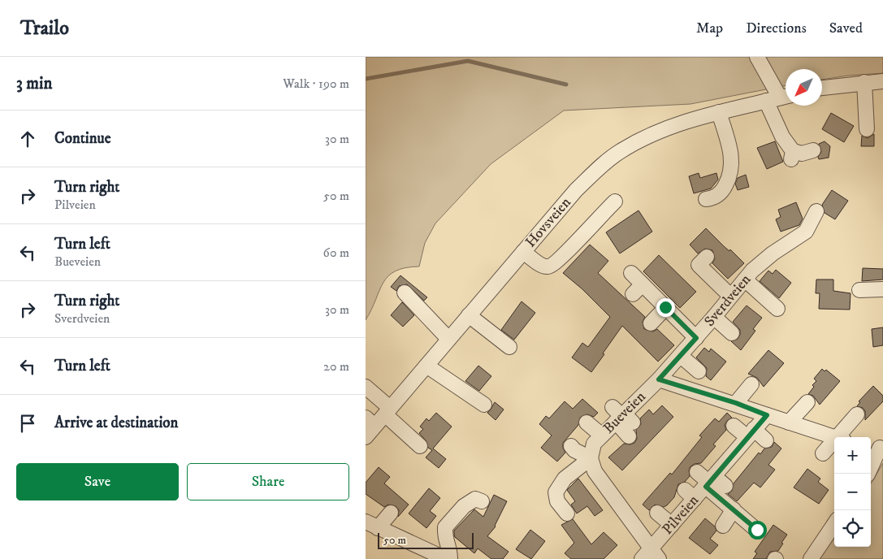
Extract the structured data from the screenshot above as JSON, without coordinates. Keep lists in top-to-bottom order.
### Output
{
  "streets": {
    "street": [
      "Hovsveien",
      "Sverdveien",
      "Bueveien",
      "Pilveien"
    ]
  },
  "crossings": [
    ["Sverdveien", "Bueveien"]
  ],
  "scale_bar": "50 m",
  "north": "bottom left",
  "page": {
    "header": "Trailo",
    "nav": ["Map", "Directions", "Saved"],
    "heading": ["3 min", "Walk · 190 m"],
    "list": [
      ["Continue", "30 m"],
      ["Turn right", "Pilveien", "50 m"],
      ["Turn left", "Bueveien", "60 m"],
      ["Turn right", "Sverdveien", "30 m"],
      ["Turn left", "20 m"],
      "Arrive at destination"
    ],
    "map_buttons": ["+", "−"],
    "buttons": ["Save", "Share"],
    "scale": "50 m"
  }
}
